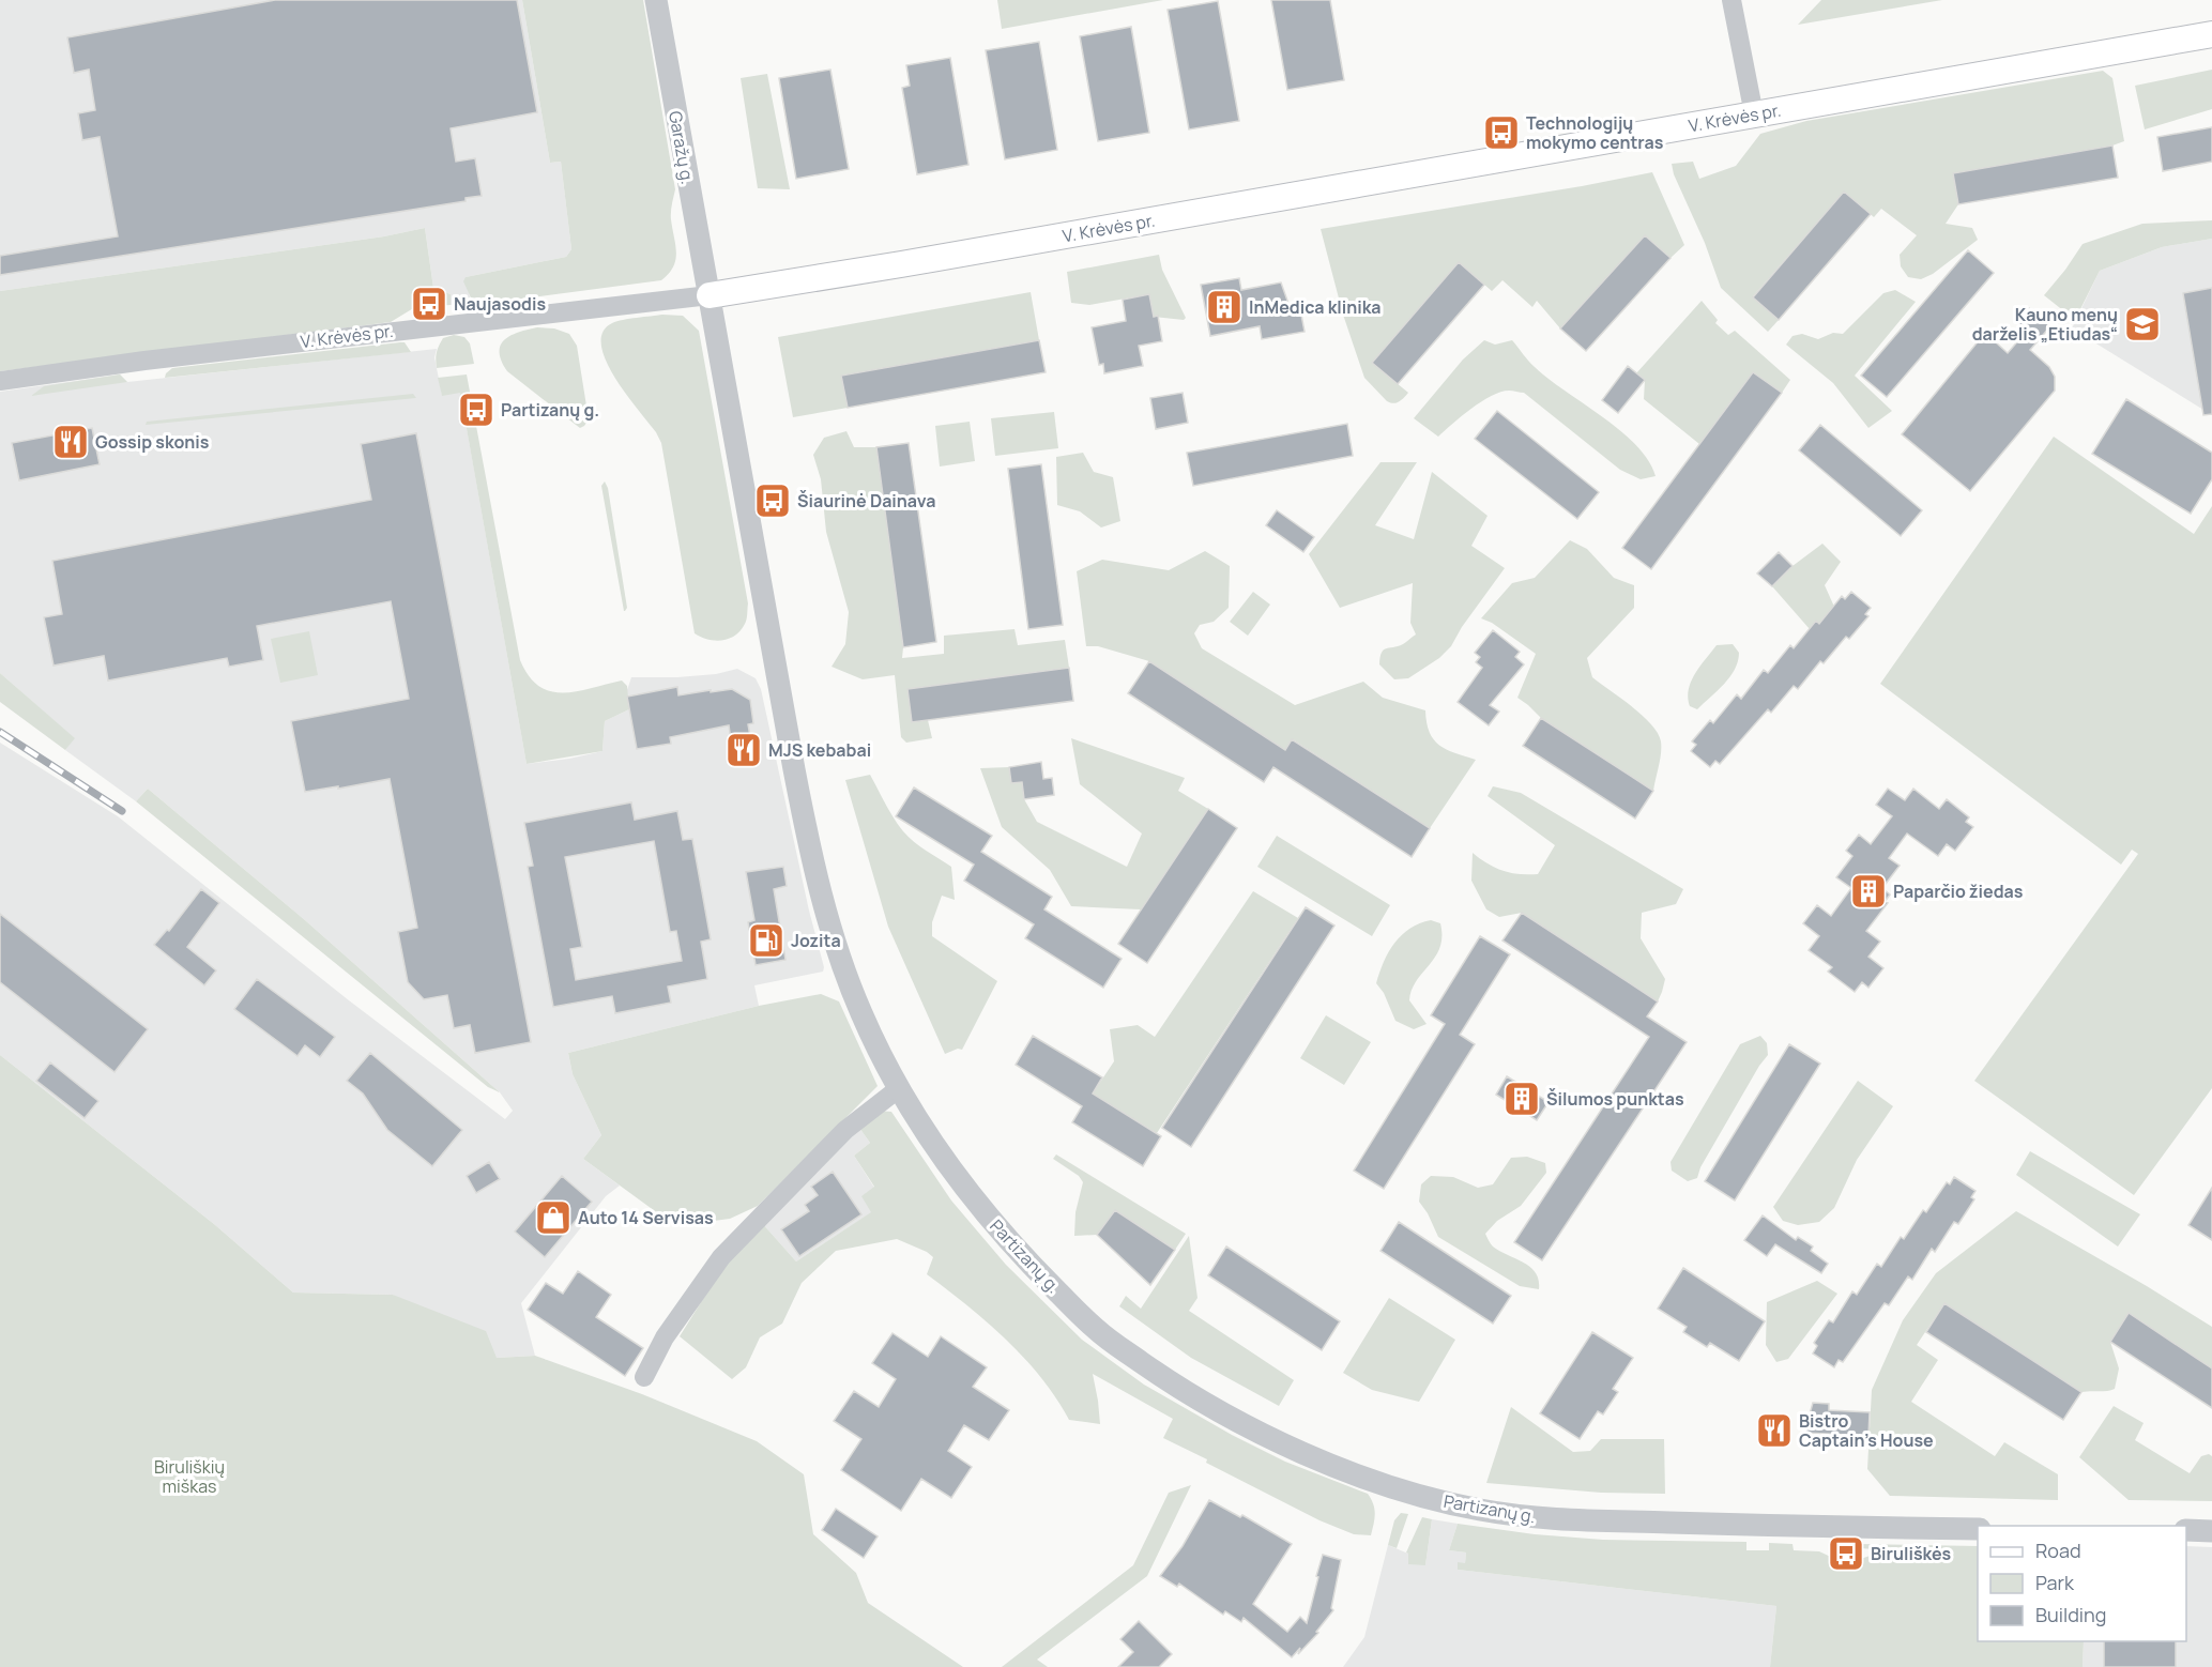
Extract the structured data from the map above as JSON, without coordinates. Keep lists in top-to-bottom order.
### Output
{
  "streets": {
    "main road": ["V. Krėvės pr."],
    "street": ["Garažų g.", "Partizanų g."]
  },
  "crossings": [
    ["V. Krėvės pr.", "Garažų g."],
    ["V. Krėvės pr.", "Partizanų g."],
    ["Garažų g.", "Partizanų g."]
  ],
  "parks": ["Biruliškių miškas"],
  "places": {
    "bus stop": [
      "Technologijų mokymo centras",
      "Naujasodis",
      "Partizanų g.",
      "Šiaurinė Dainava",
      "Biruliškės"
    ],
    "building": ["InMedica klinika", "Paparčio žiedas", "Šilumos punktas"],
    "school or university": ["Kauno menų darželis „Etiudas“"],
    "restaurant": ["Gossip skonis", "MJS kebabai", "Bistro Captain's House"],
    "fuel station": ["Jozita"],
    "shop": ["Auto 14 Servisas"]
  },
  "legend": ["Road", "Park", "Building"]
}
